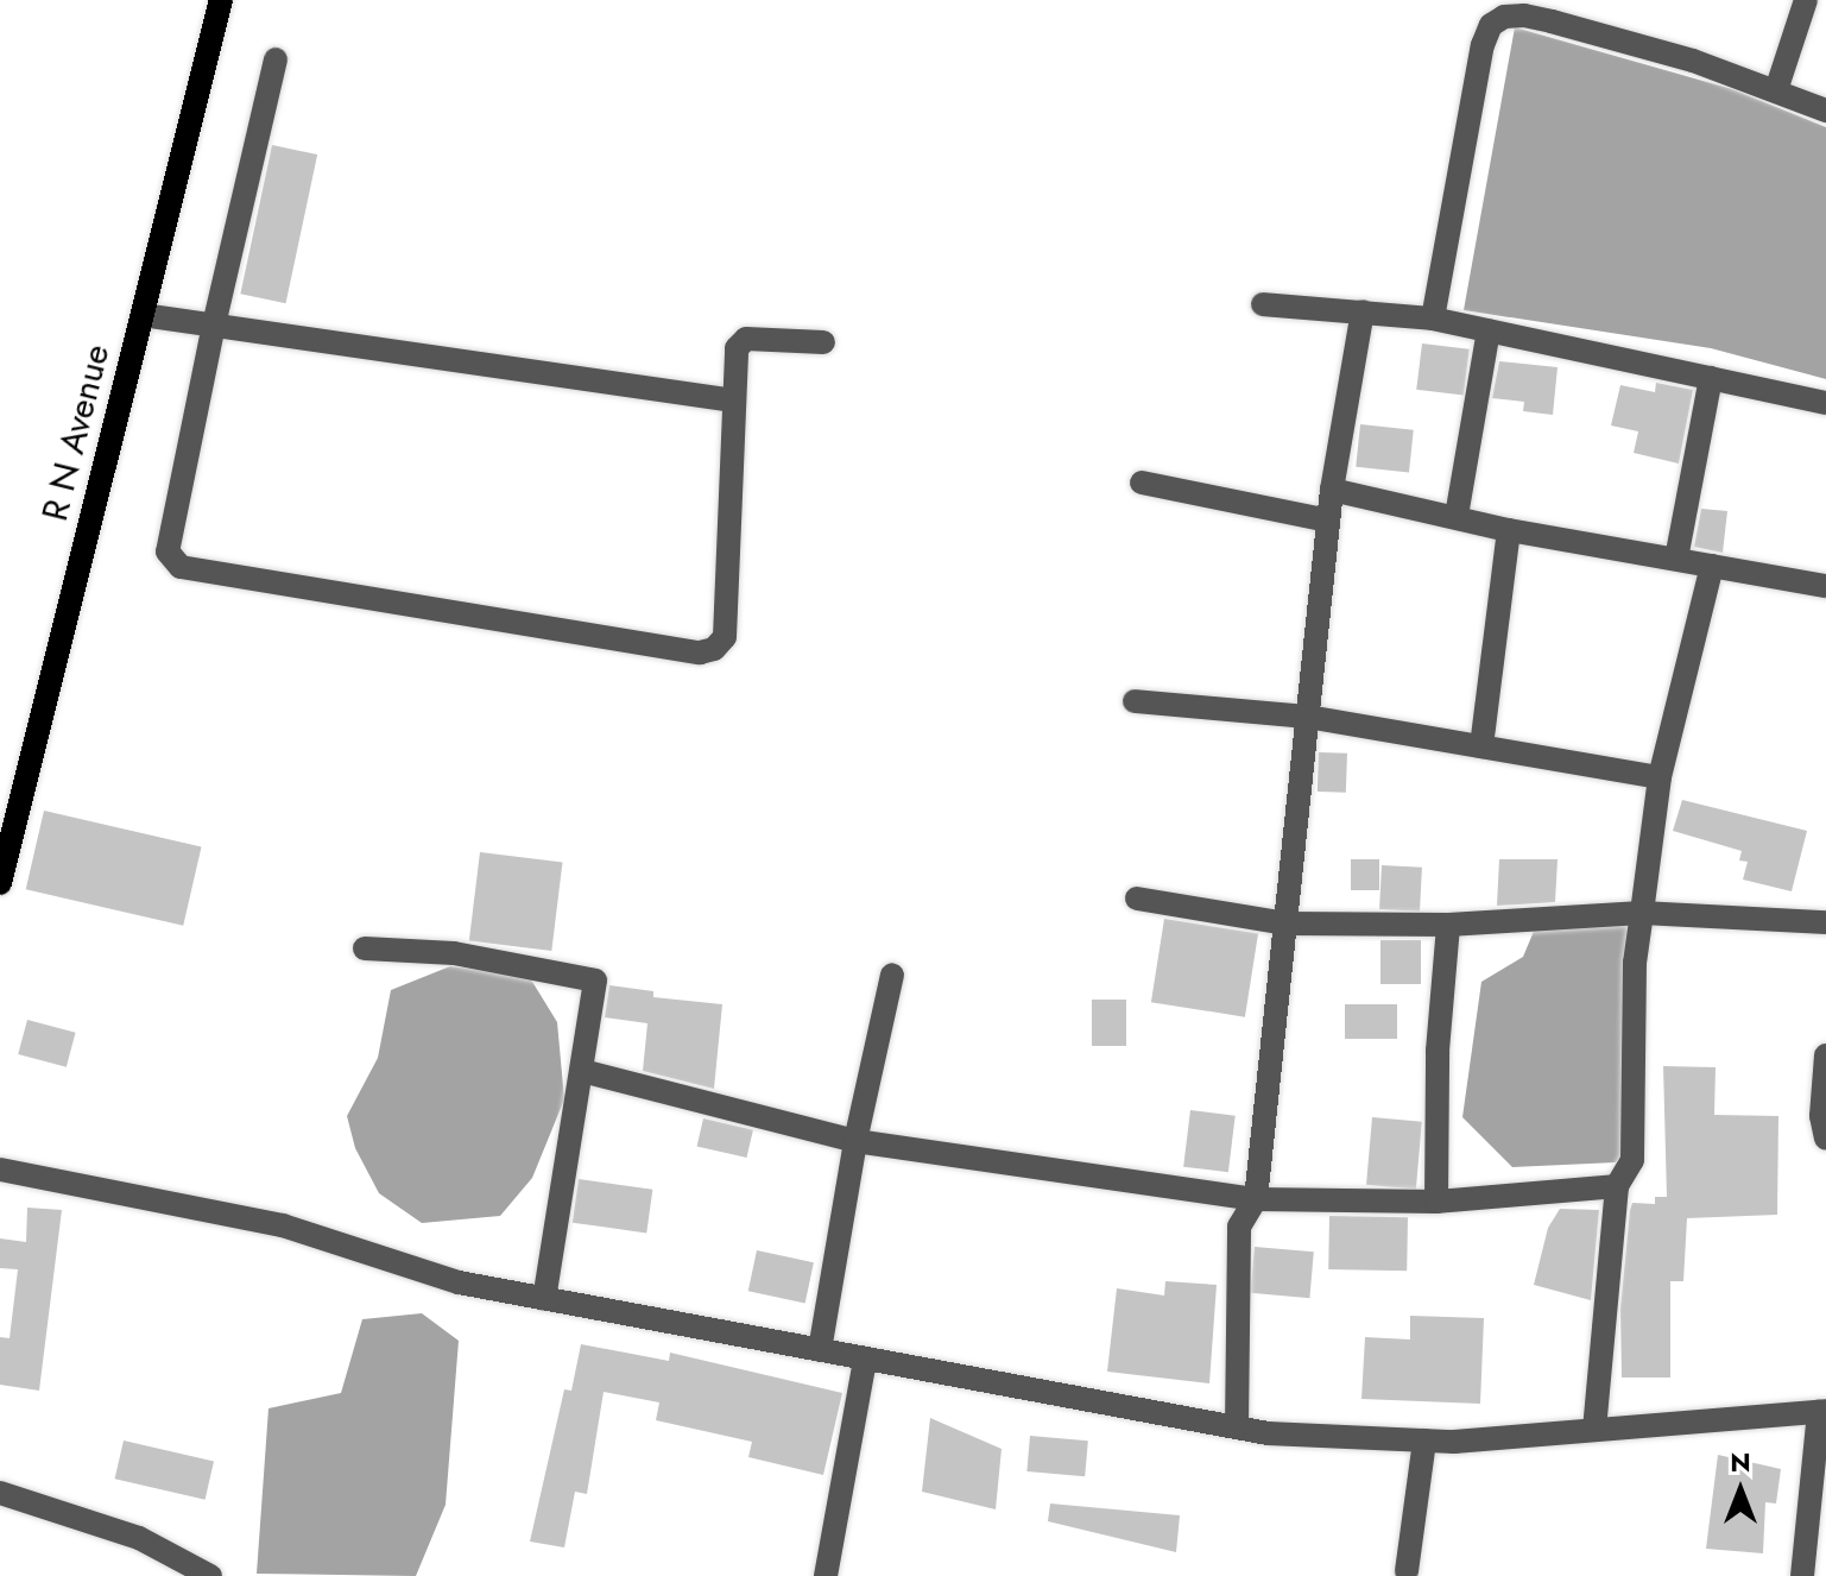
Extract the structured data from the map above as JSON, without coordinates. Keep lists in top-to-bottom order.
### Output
{
  "streets": {
    "main road": ["R N Avenue"]
  },
  "north": "top"
}
